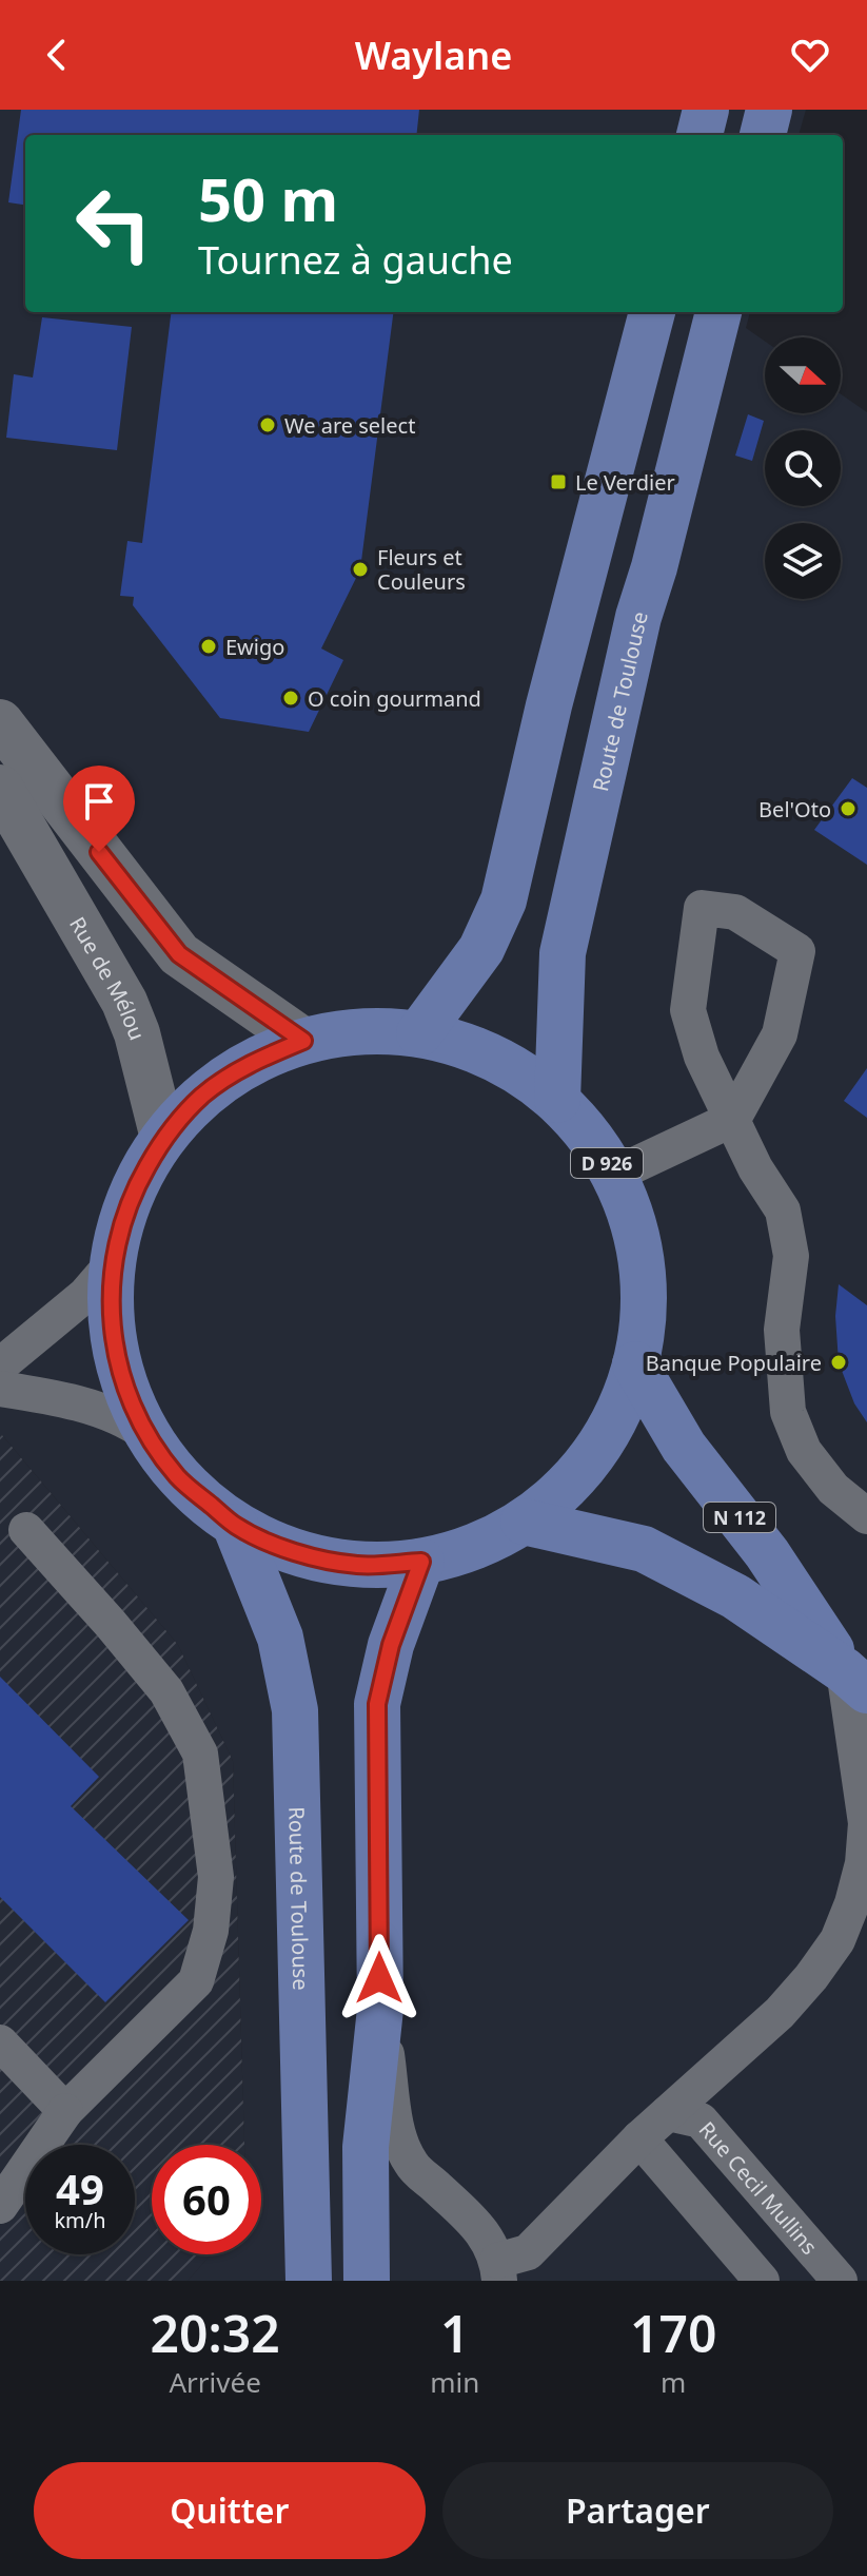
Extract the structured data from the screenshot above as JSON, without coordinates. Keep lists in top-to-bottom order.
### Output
{
  "streets": {
    "main road": ["Route de Toulouse", "D 926", "N 112"],
    "street": ["Rue de Mélou"],
    "lane": ["Rue Cecil Mullins"]
  },
  "crossings": [
    ["Route de Toulouse", "D 926"],
    ["Rue de Mélou", "D 926"],
    ["D 926", "N 112"]
  ],
  "places": {
    "other": [
      "We are select",
      "Fleurs et Couleurs",
      "Ewigo",
      "O coin gourmand",
      "Bel'Oto",
      "Banque Populaire"
    ],
    "transit": ["Le Verdier"]
  },
  "north": "right",
  "page": {
    "header": "Waylane",
    "turn": ["50 m", "Tournez à gauche"],
    "speed": "49 km/h",
    "limit": "60",
    "eta": [
      "20:32",
      "Arrivée",
      "1",
      "min",
      "170",
      "m"
    ],
    "buttons": ["Quitter", "Partager"]
  }
}
